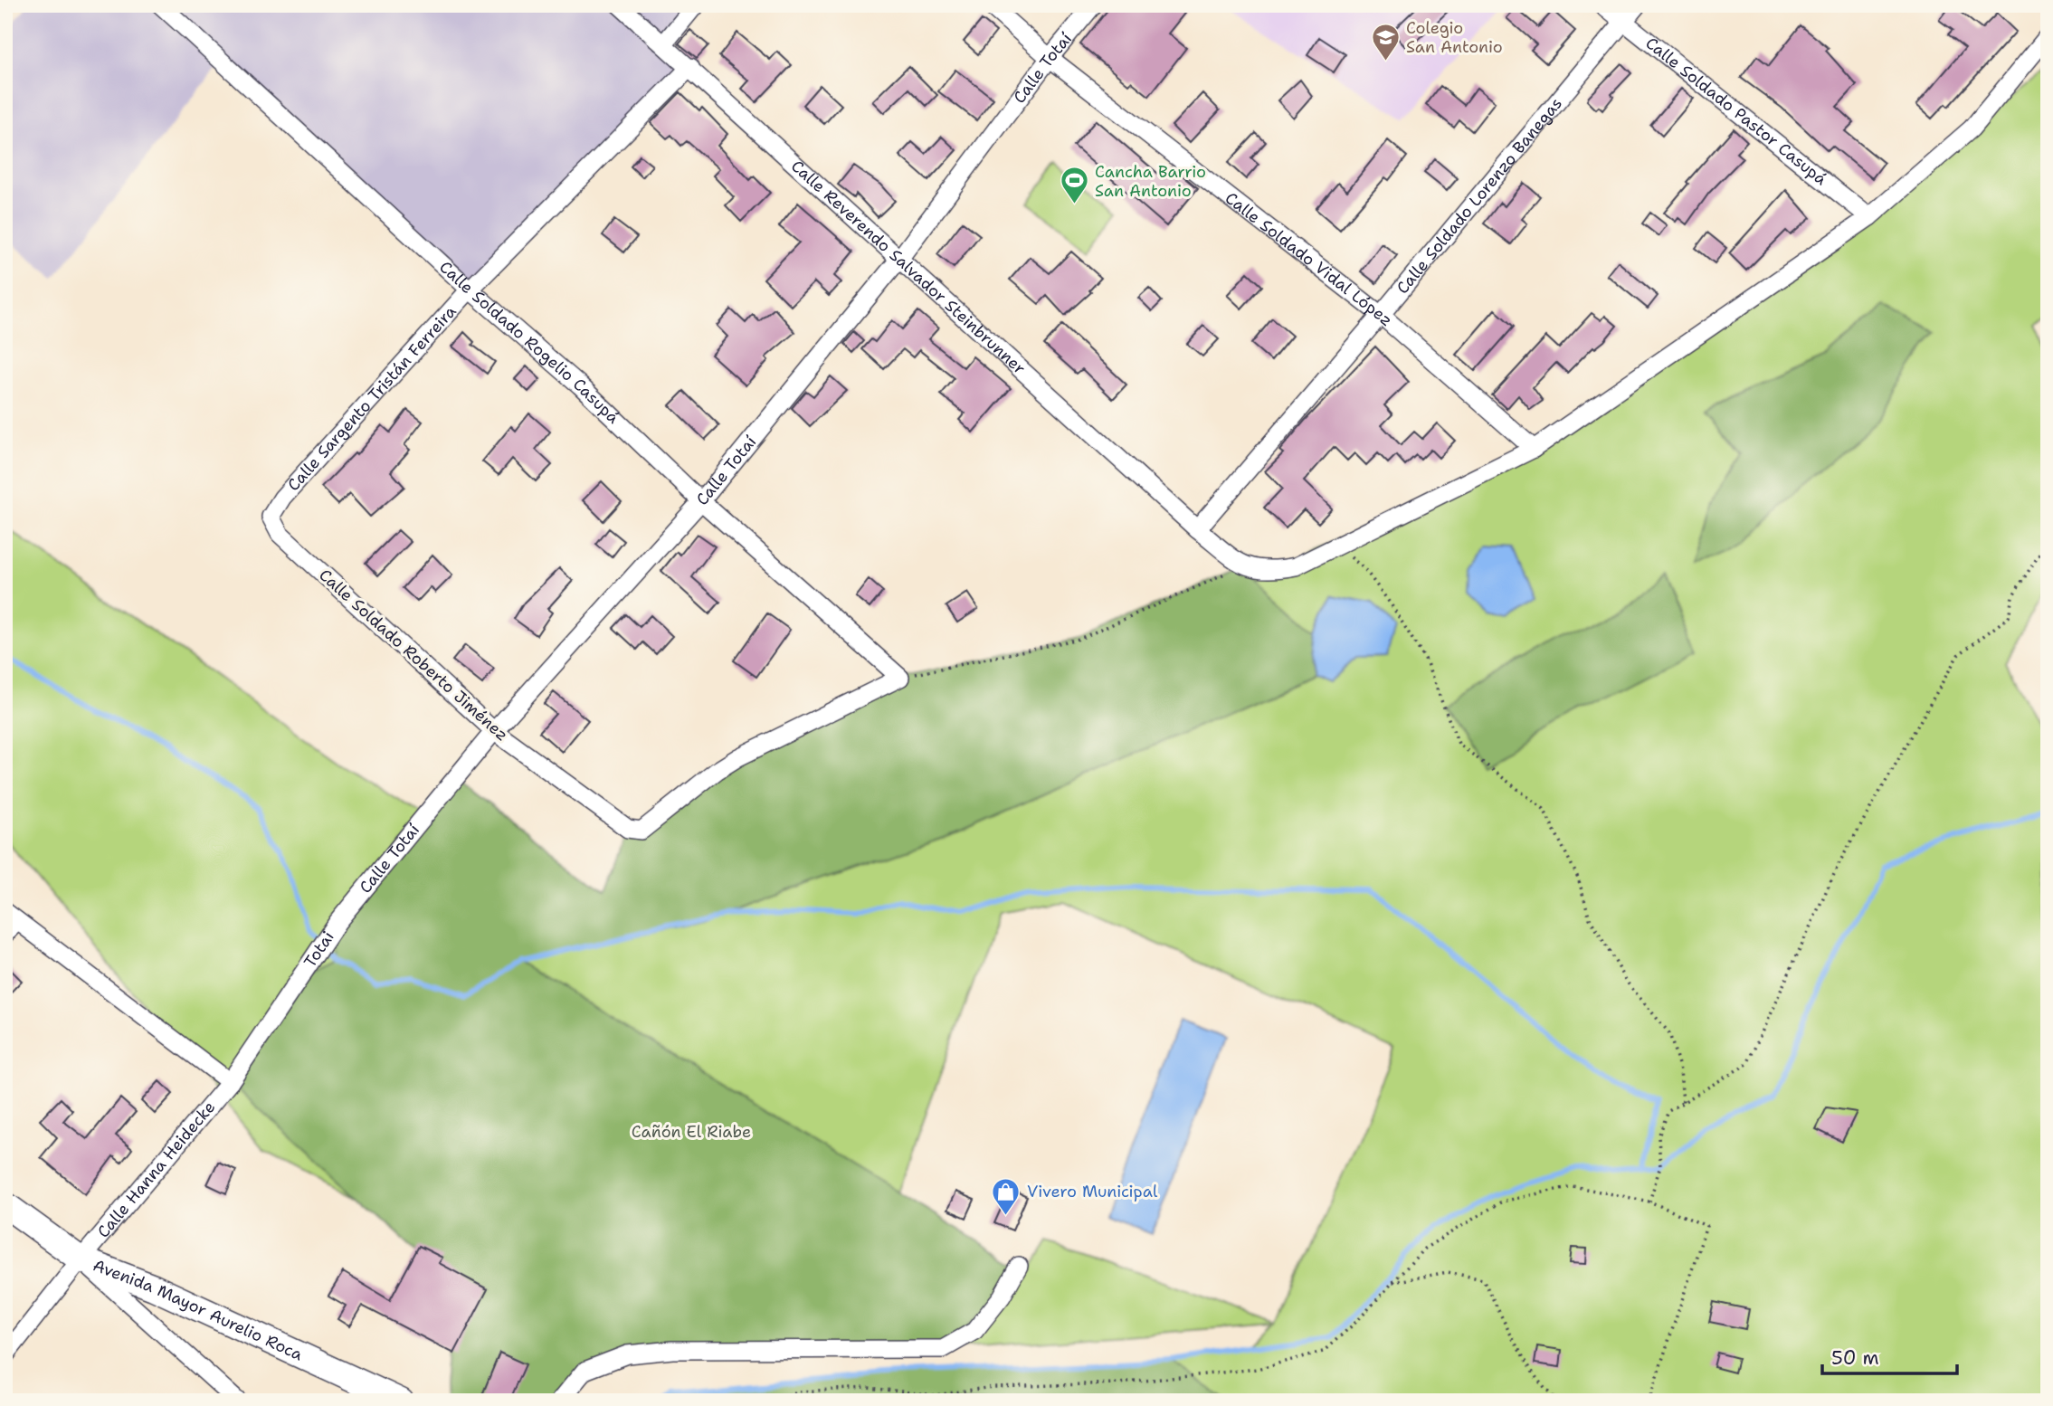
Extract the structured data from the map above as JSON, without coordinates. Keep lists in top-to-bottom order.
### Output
{
  "streets": {
    "main road": ["Avenida Mayor Aurelio Roca"],
    "street": [
      "Calle Totaí",
      "Calle Soldado Pastor Casupá",
      "Calle Soldado Lorenzo Banegas",
      "Calle Soldado Vidal López",
      "Calle Reverendo Salvador Steinbrunner",
      "Calle Soldado Rogelio Casupá",
      "Calle Sargento Tristán Ferreira",
      "Calle Soldado Roberto Jiménez",
      "Totai",
      "Calle Hanna Heidecke"
    ]
  },
  "crossings": [
    ["Calle Totaí", "Calle Soldado Vidal López"],
    ["Calle Totaí", "Calle Reverendo Salvador Steinbrunner"],
    ["Calle Totaí", "Calle Soldado Rogelio Casupá"],
    ["Calle Totaí", "Calle Soldado Roberto Jiménez"],
    ["Calle Totaí", "Totai"],
    ["Calle Soldado Pastor Casupá", "Calle Soldado Lorenzo Banegas"],
    ["Calle Soldado Lorenzo Banegas", "Calle Soldado Vidal López"],
    ["Calle Soldado Lorenzo Banegas", "Calle Reverendo Salvador Steinbrunner"],
    ["Calle Reverendo Salvador Steinbrunner", "Calle Sargento Tristán Ferreira"],
    ["Calle Soldado Rogelio Casupá", "Calle Sargento Tristán Ferreira"],
    ["Calle Soldado Rogelio Casupá", "Calle Soldado Roberto Jiménez"],
    ["Calle Sargento Tristán Ferreira", "Calle Soldado Roberto Jiménez"],
    ["Totai", "Calle Hanna Heidecke"],
    ["Calle Hanna Heidecke", "Avenida Mayor Aurelio Roca"]
  ],
  "parks": ["Cañón El Riabe"],
  "places": {
    "school or university": ["Colegio San Antonio"],
    "sports": ["Cancha Barrio San Antonio"],
    "shop": ["Vivero Municipal"]
  },
  "scale_bar": "50 m"
}
